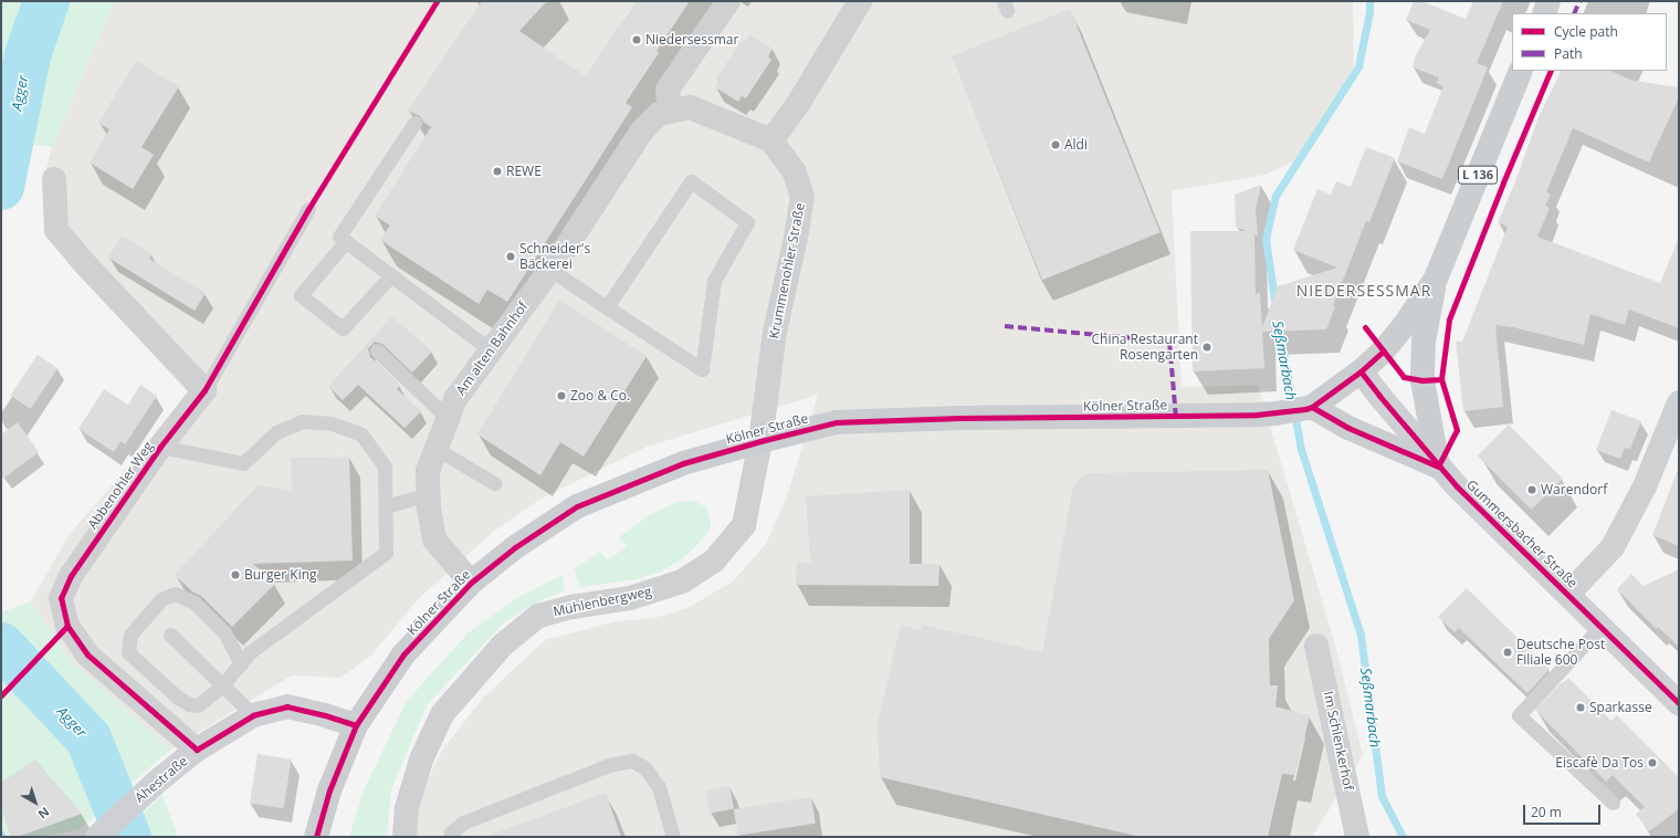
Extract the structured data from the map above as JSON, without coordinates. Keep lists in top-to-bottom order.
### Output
{
  "streets": {
    "main road": [
      "L 136",
      "Kölner Straße",
      "Gummersbacher Straße",
      "Ahestraße"
    ],
    "street": [
      "Krummenohler Straße",
      "Am alten Bahnhof",
      "Abbenohler Weg",
      "Mühlenbergweg",
      "Im Schlenkerhof"
    ]
  },
  "crossings": [
    ["Krummenohler Straße", "Am alten Bahnhof"],
    ["Krummenohler Straße", "Kölner Straße"],
    ["Krummenohler Straße", "Mühlenbergweg"],
    ["Am alten Bahnhof", "Kölner Straße"],
    ["Kölner Straße", "Gummersbacher Straße"],
    ["Kölner Straße", "Mühlenbergweg"],
    ["Kölner Straße", "Ahestraße"],
    ["Abbenohler Weg", "Ahestraße"]
  ],
  "districts": ["NIEDERSESSMAR"],
  "water": ["Agger", "Seßmarbach"],
  "places": [
    "Niedersessmar",
    "Aldi",
    "REWE",
    "Schneider's Bäckerei",
    "China Restaurant Rosengarten",
    "Zoo & Co.",
    "Warendorf",
    "Burger King",
    "Deutsche Post Filiale 600",
    "Sparkasse",
    "Eiscafè Da Tos"
  ],
  "legend": ["Cycle path", "Path"],
  "scale_bar": "20 m",
  "north": "bottom right"
}
